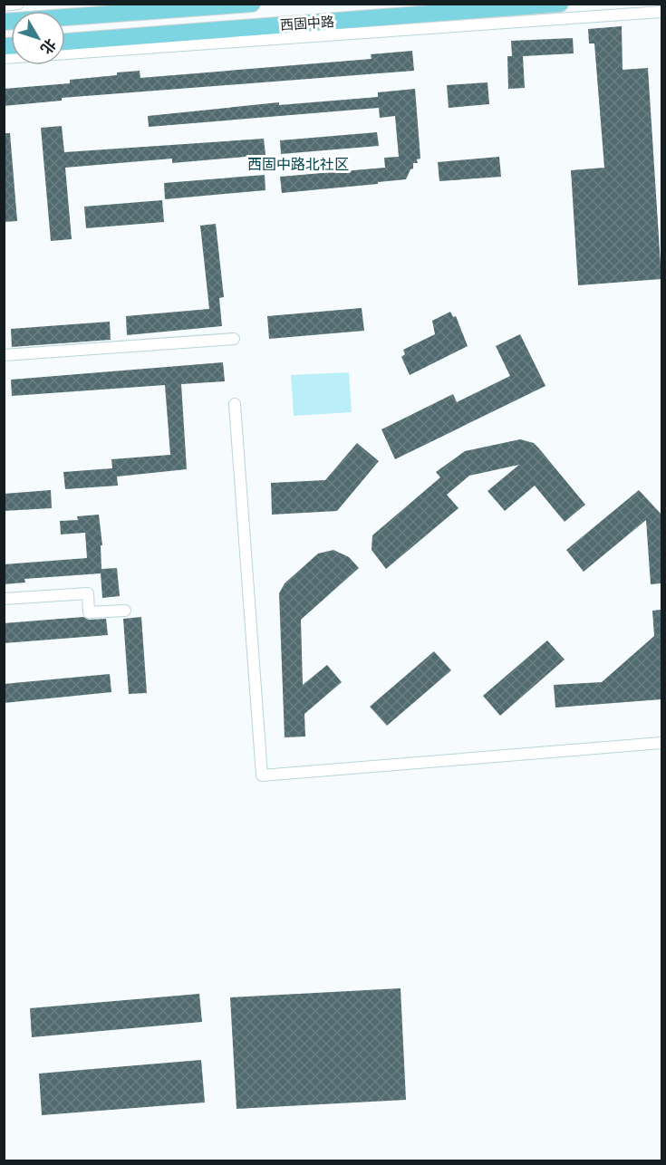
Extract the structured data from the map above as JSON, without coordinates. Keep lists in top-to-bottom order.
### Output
{
  "streets": {
    "main road": ["西固中路"]
  },
  "districts": ["西固中路北社区"],
  "north": "bottom right"
}
